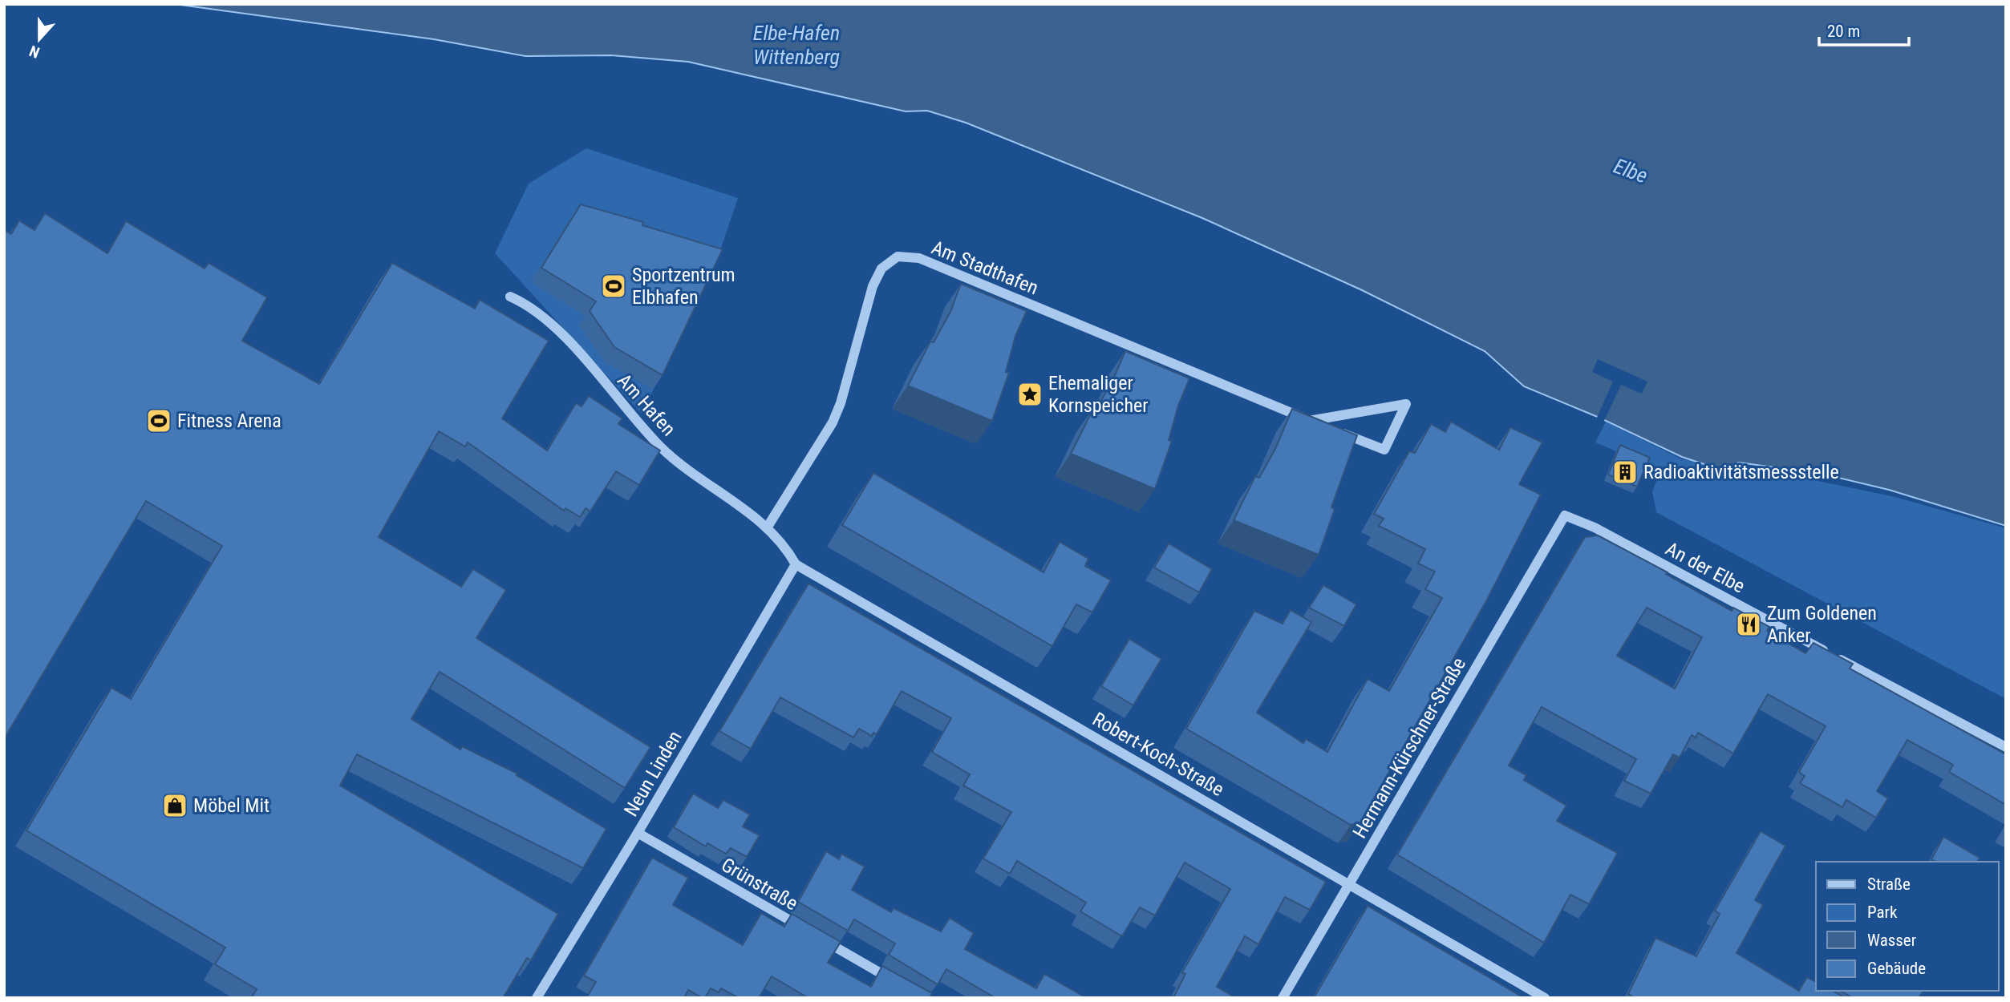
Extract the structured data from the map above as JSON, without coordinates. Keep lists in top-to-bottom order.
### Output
{
  "streets": {
    "street": [
      "Am Stadthafen",
      "Am Hafen",
      "An der Elbe",
      "Hermann-Kürschner-Straße",
      "Robert-Koch-Straße",
      "Neun Linden",
      "Grünstraße"
    ]
  },
  "crossings": [
    ["Am Stadthafen", "Am Hafen"],
    ["Am Stadthafen", "Robert-Koch-Straße"],
    ["Am Hafen", "Robert-Koch-Straße"],
    ["An der Elbe", "Hermann-Kürschner-Straße"],
    ["Hermann-Kürschner-Straße", "Robert-Koch-Straße"],
    ["Robert-Koch-Straße", "Neun Linden"],
    ["Neun Linden", "Grünstraße"]
  ],
  "water": ["Elbe-Hafen Wittenberg", "Elbe"],
  "places": {
    "sports": ["Sportzentrum Elbhafen", "Fitness Arena"],
    "place": ["Ehemaliger Kornspeicher"],
    "building": ["Radioaktivitätsmessstelle"],
    "restaurant": ["Zum Goldenen Anker"],
    "shop": ["Möbel Mit"]
  },
  "legend": [
    "Straße",
    "Park",
    "Wasser",
    "Gebäude"
  ],
  "scale_bar": "20 m",
  "north": "bottom"
}
